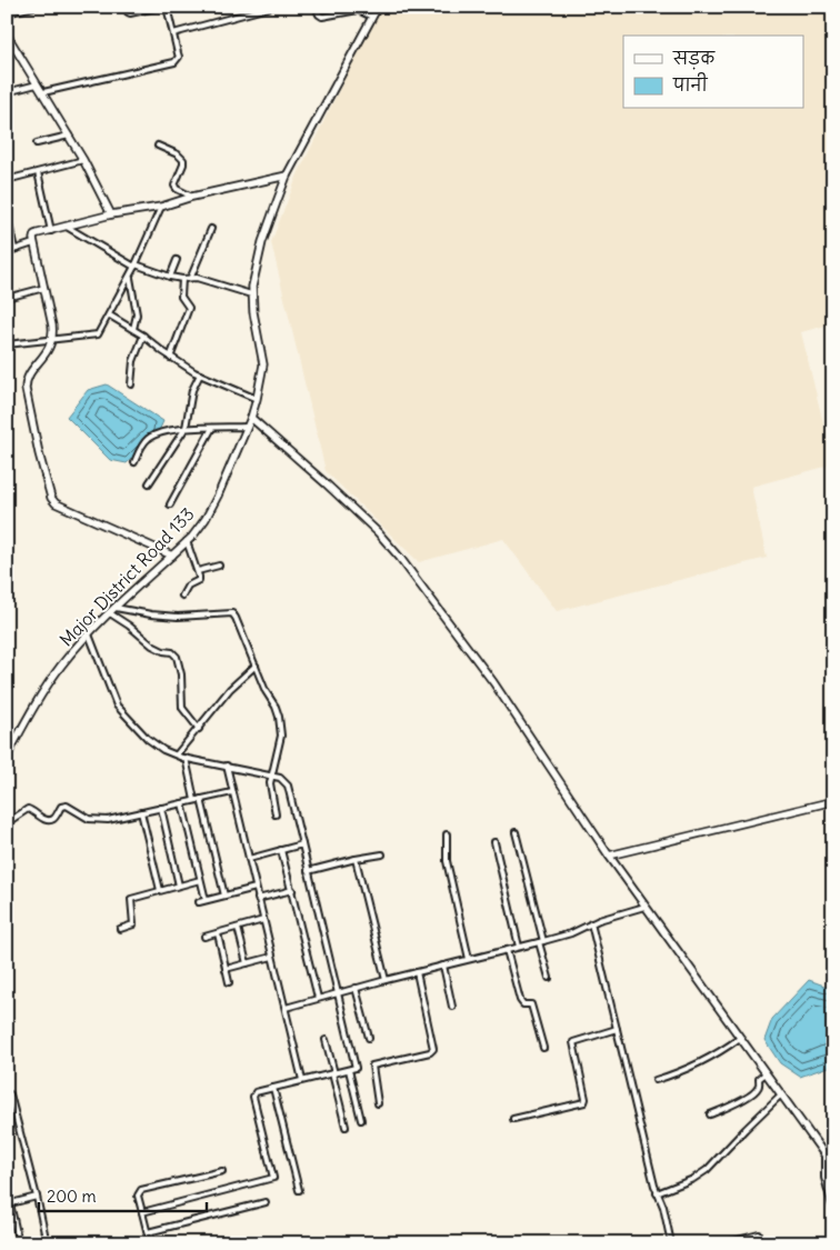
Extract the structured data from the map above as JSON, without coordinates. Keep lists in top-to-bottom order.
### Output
{
  "streets": {
    "street": ["Major District Road 133"]
  },
  "legend": ["सड़क", "पानी"],
  "scale_bar": "200 m"
}
